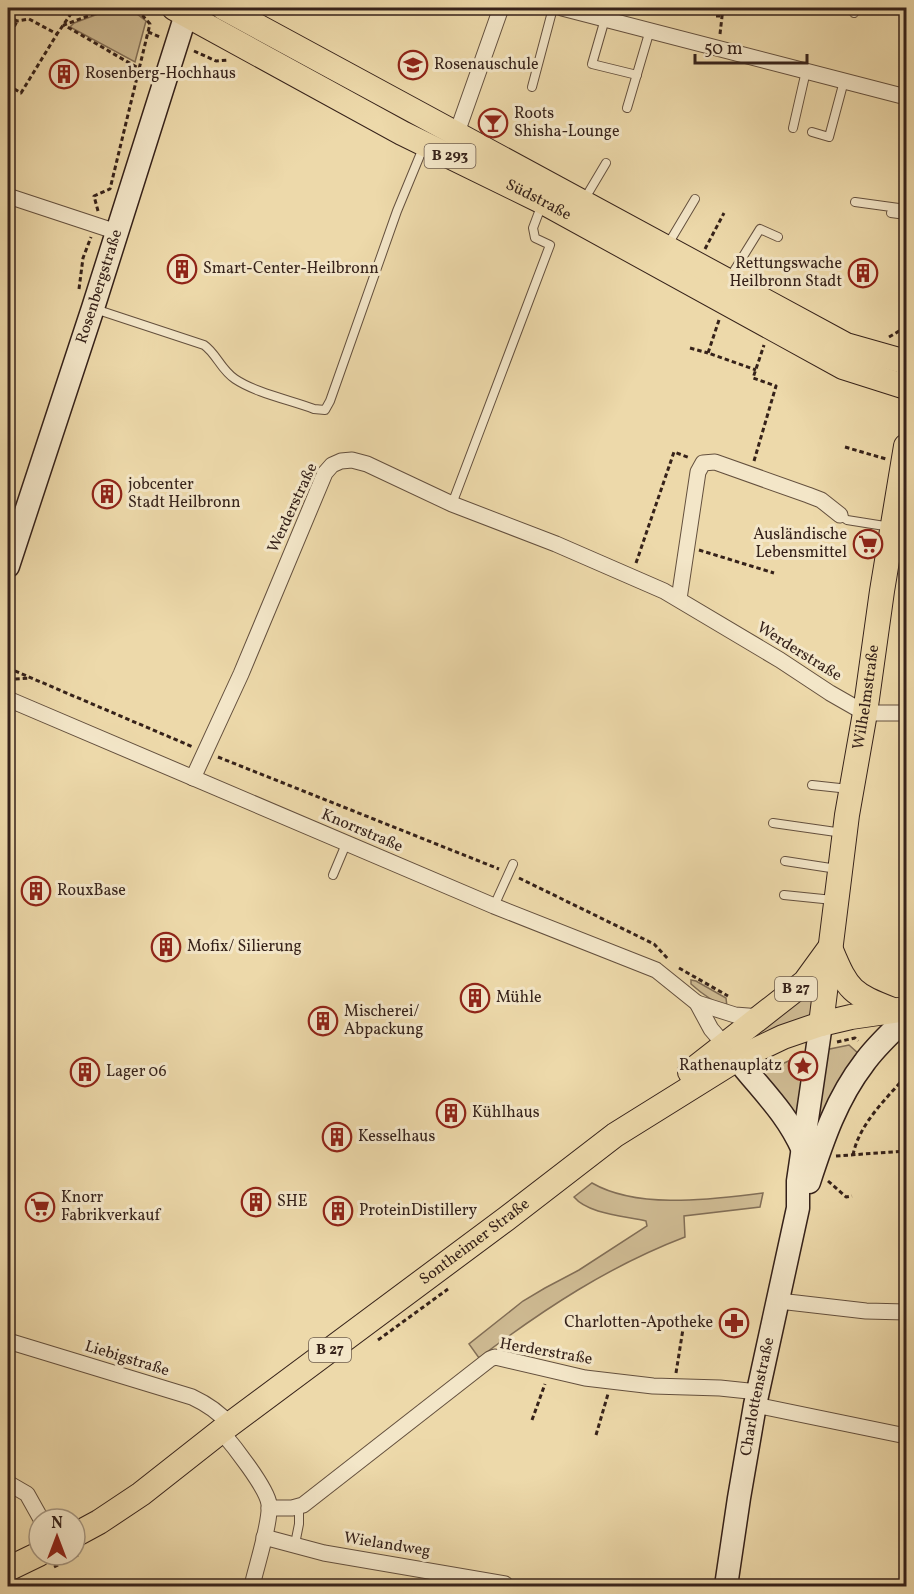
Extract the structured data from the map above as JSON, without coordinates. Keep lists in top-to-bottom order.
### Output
{
  "streets": {
    "main road": [
      "B 293",
      "Südstraße",
      "Rosenbergstraße",
      "Wilhelmstraße",
      "B 27",
      "Sontheimer Straße",
      "Charlottenstraße"
    ],
    "street": [
      "Werderstraße",
      "Knorrstraße",
      "Herderstraße",
      "Liebigstraße",
      "Wielandweg"
    ]
  },
  "crossings": [
    ["Südstraße", "Rosenbergstraße"],
    ["Werderstraße", "Wilhelmstraße"],
    ["Werderstraße", "Knorrstraße"],
    ["Wilhelmstraße", "Knorrstraße"],
    ["Wilhelmstraße", "Sontheimer Straße"],
    ["Wilhelmstraße", "Charlottenstraße"],
    ["Knorrstraße", "Sontheimer Straße"],
    ["Sontheimer Straße", "Liebigstraße"],
    ["Sontheimer Straße", "Charlottenstraße"],
    ["Herderstraße", "Charlottenstraße"]
  ],
  "places": {
    "school or university": ["Rosenauschule"],
    "building": [
      "Rosenberg-Hochhaus",
      "Smart-Center-Heilbronn",
      "Rettungswache Heilbronn Stadt",
      "jobcenter Stadt Heilbronn",
      "RouxBase",
      "Mofix/ Silierung",
      "Mühle",
      "Mischerei/ Abpackung",
      "Lager 06",
      "Kühlhaus",
      "Kesselhaus",
      "SHE",
      "ProteinDistillery"
    ],
    "bar": ["Roots Shisha-Lounge"],
    "supermarket": ["Ausländische Lebensmittel", "Knorr Fabrikverkauf"],
    "place": ["Rathenauplatz"],
    "pharmacy": ["Charlotten-Apotheke"]
  },
  "scale_bar": "50 m",
  "north": "top"
}
